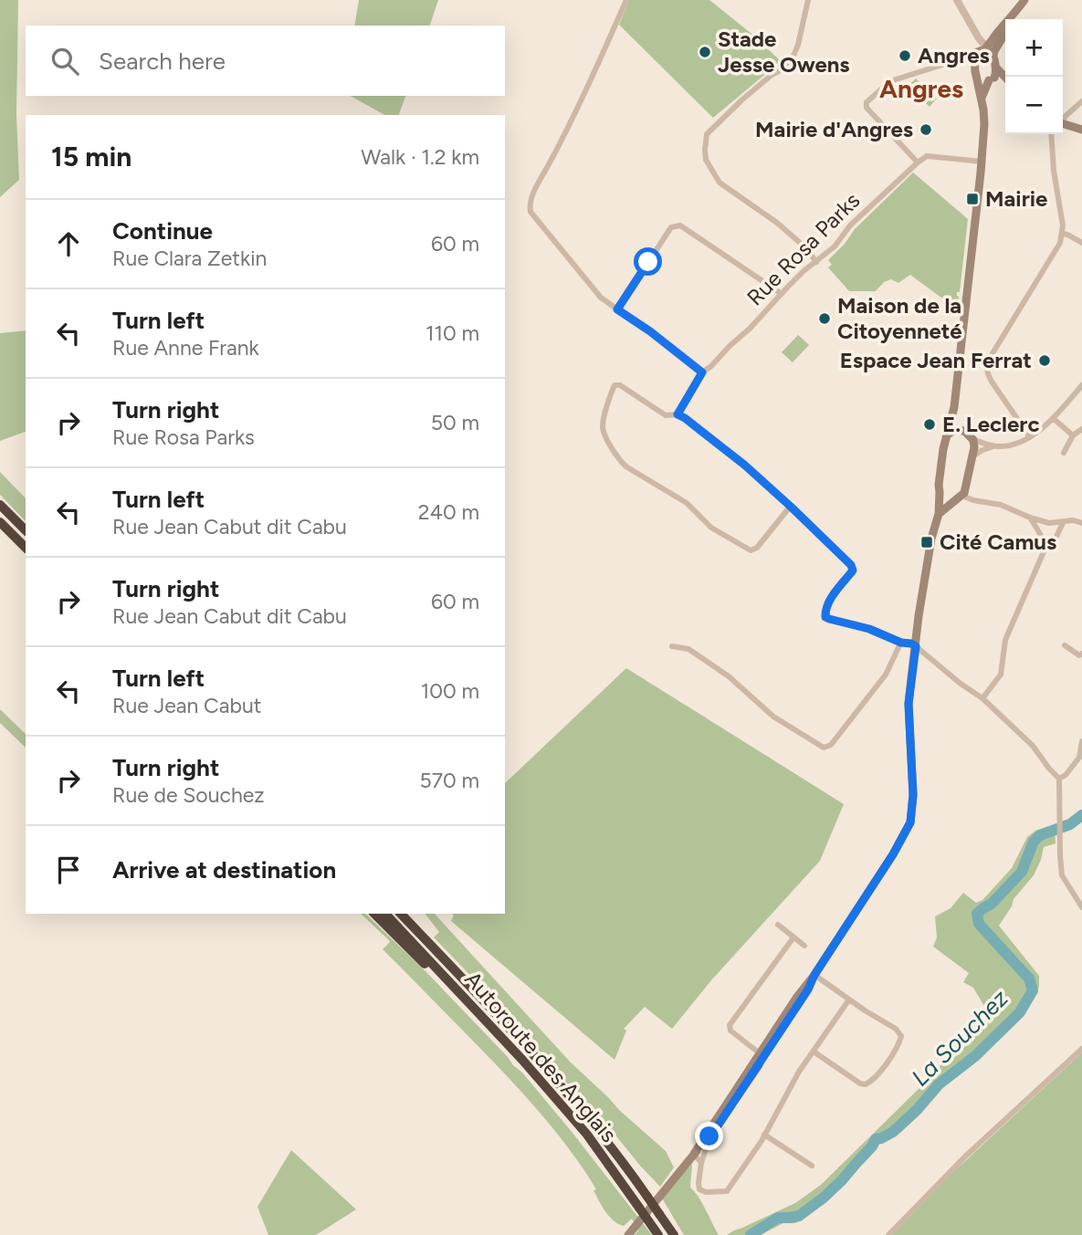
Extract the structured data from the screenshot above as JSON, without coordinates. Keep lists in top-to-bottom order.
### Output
{
  "streets": {
    "highway": ["Autoroute des Anglais"],
    "street": ["Rue Rosa Parks"]
  },
  "districts": ["Angres"],
  "water": ["La Souchez"],
  "places": {
    "other": [
      "Stade Jesse Owens",
      "Angres",
      "Mairie d'Angres",
      "Maison de la Citoyenneté",
      "Espace Jean Ferrat",
      "E. Leclerc"
    ],
    "transit": ["Mairie", "Cité Camus"]
  },
  "page": {
    "map_buttons": ["+", "−"],
    "search": "Search here",
    "heading": ["15 min", "Walk · 1.2 km"],
    "list": [
      ["Continue", "Rue Clara Zetkin", "60 m"],
      ["Turn left", "Rue Anne Frank", "110 m"],
      ["Turn right", "Rue Rosa Parks", "50 m"],
      ["Turn left", "Rue Jean Cabut dit Cabu", "240 m"],
      ["Turn right", "Rue Jean Cabut dit Cabu", "60 m"],
      ["Turn left", "Rue Jean Cabut", "100 m"],
      ["Turn right", "Rue de Souchez", "570 m"],
      "Arrive at destination"
    ]
  }
}
